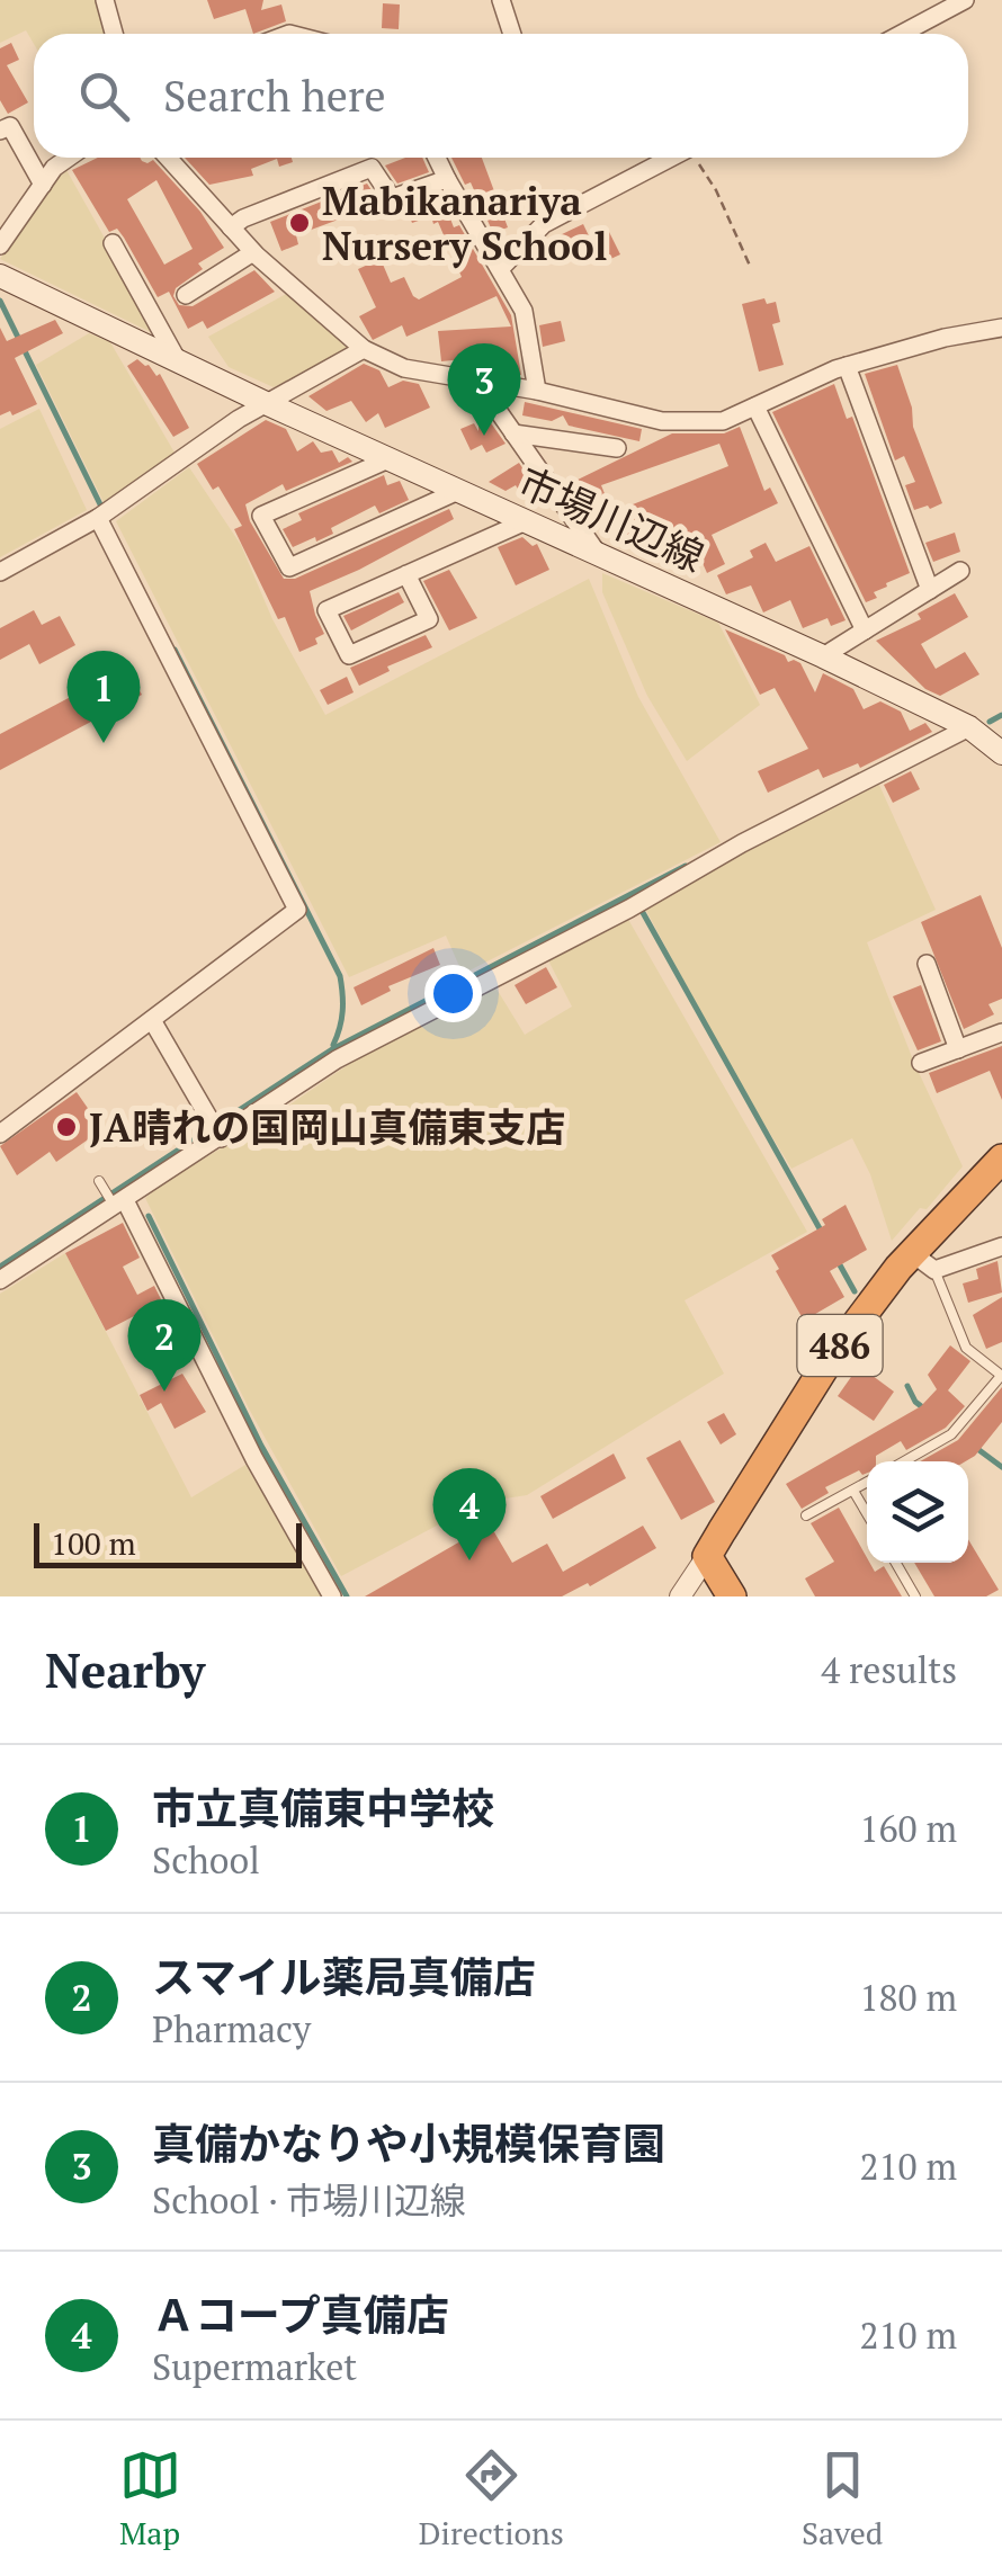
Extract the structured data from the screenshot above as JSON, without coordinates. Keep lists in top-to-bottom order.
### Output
{
  "streets": {
    "highway": ["486"],
    "main road": ["市場川辺線"]
  },
  "places": ["Mabikanariya Nursery School", "JA晴れの国岡山真備東支店"],
  "scale_bar": "100 m",
  "page": {
    "search": "Search here",
    "pins": [
      "3",
      "1",
      "2",
      "4"
    ],
    "scale": "100 m",
    "heading": ["Nearby", "4 results"],
    "list": [
      {
        "mark": "1",
        "name": "市立真備東中学校",
        "note": "School",
        "value": "160 m"
      },
      {
        "mark": "2",
        "name": "スマイル薬局真備店",
        "note": "Pharmacy",
        "value": "180 m"
      },
      {
        "mark": "3",
        "name": "真備かなりや小規模保育園",
        "note": "School · 市場川辺線",
        "value": "210 m"
      },
      {
        "mark": "4",
        "name": "Ａコープ真備店",
        "note": "Supermarket",
        "value": "210 m"
      }
    ],
    "nav": ["Map", "Directions", "Saved"]
  }
}
